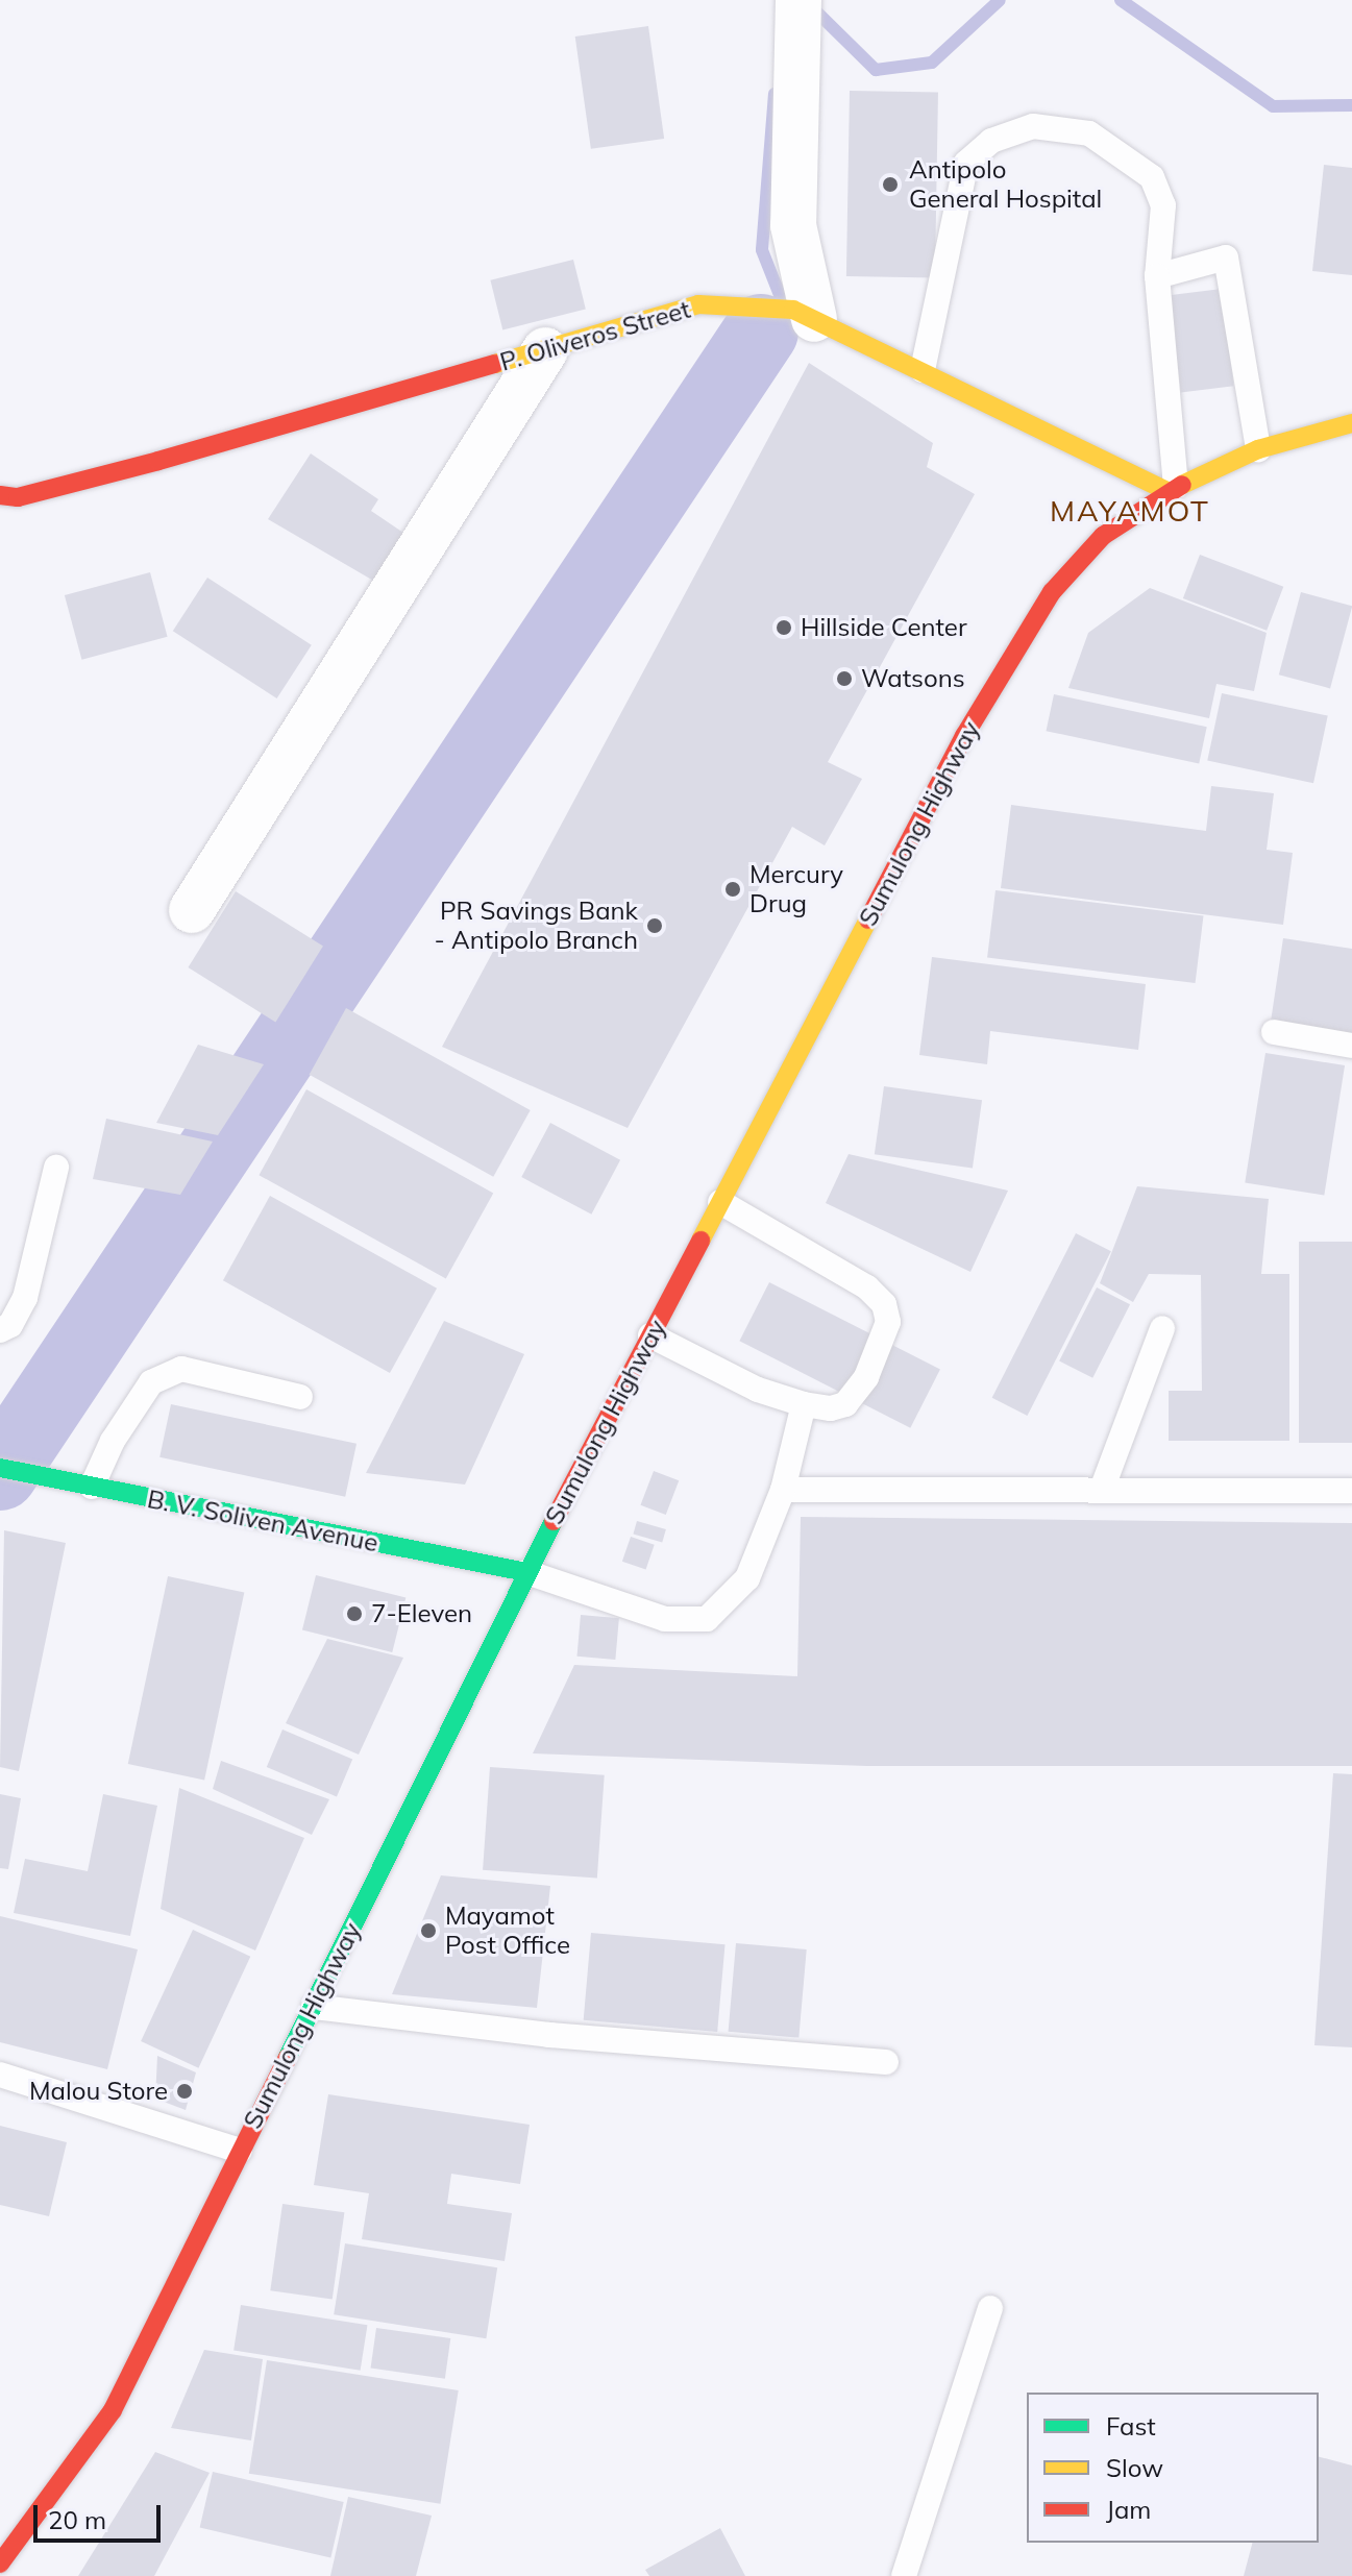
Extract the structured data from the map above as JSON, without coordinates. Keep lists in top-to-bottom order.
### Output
{
  "streets": {
    "main road": ["P. Oliveros Street", "Sumulong Highway", "B. V. Soliven Avenue"]
  },
  "crossings": [
    ["P. Oliveros Street", "Sumulong Highway"],
    ["Sumulong Highway", "B. V. Soliven Avenue"]
  ],
  "districts": ["MAYAMOT"],
  "places": [
    "Antipolo General Hospital",
    "Hillside Center",
    "Watsons",
    "Mercury Drug",
    "PR Savings Bank - Antipolo Branch",
    "7-Eleven",
    "Mayamot Post Office",
    "Malou Store"
  ],
  "legend": ["Fast", "Slow", "Jam"],
  "scale_bar": "20 m"
}
